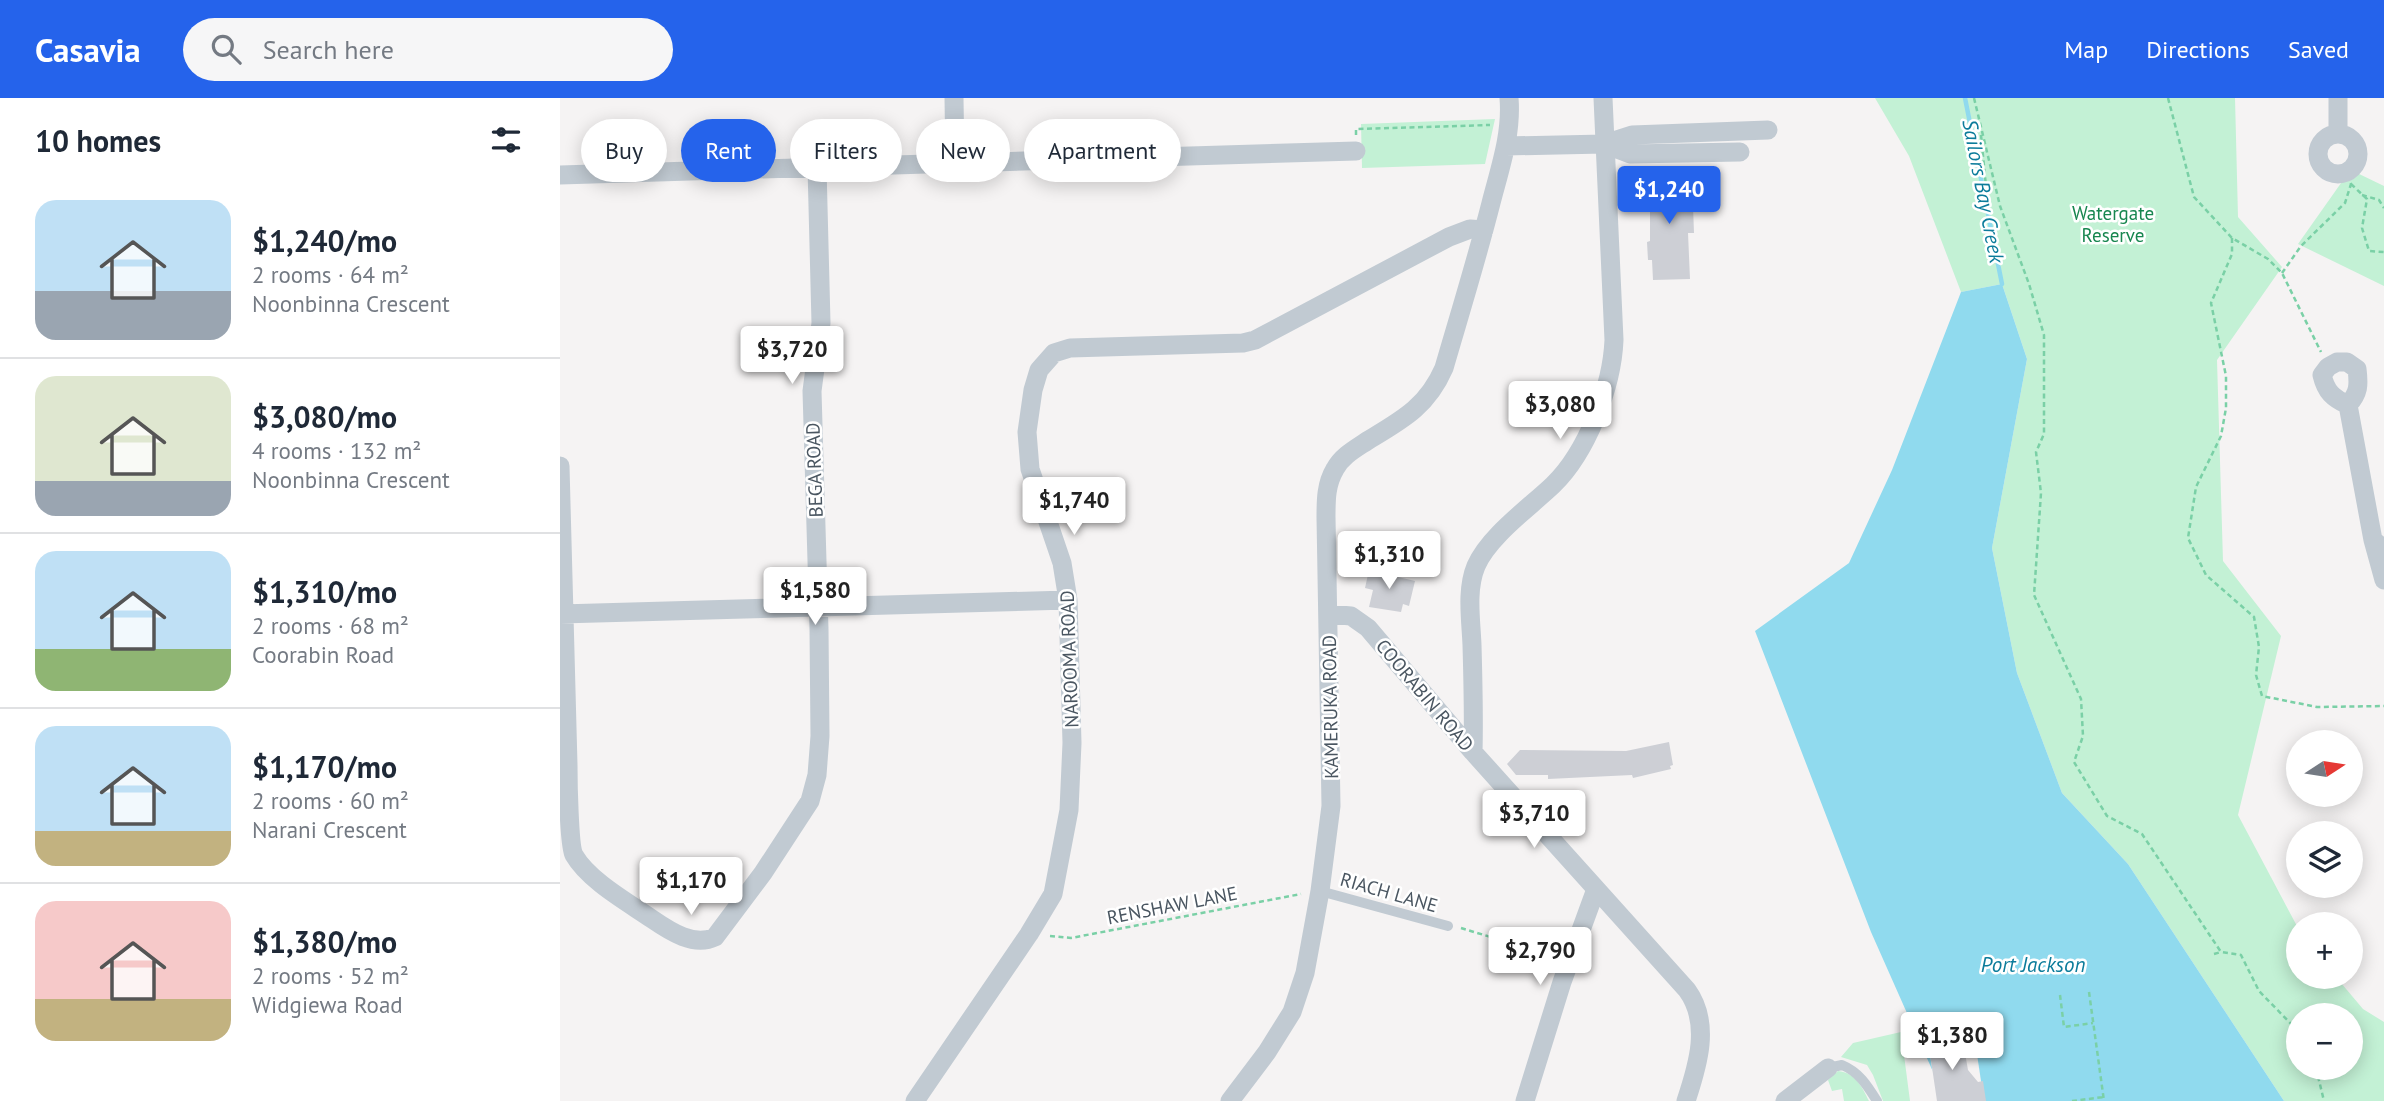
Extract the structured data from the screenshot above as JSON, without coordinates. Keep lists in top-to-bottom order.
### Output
{
  "streets": {
    "street": [
      "BEGA ROAD",
      "NAROOMA ROAD",
      "COORABIN ROAD",
      "KAMERUKA ROAD"
    ],
    "lane": ["RIACH LANE"],
    "path": ["RENSHAW LANE"]
  },
  "crossings": [
    ["NAROOMA ROAD", "KAMERUKA ROAD"],
    ["NAROOMA ROAD", "RENSHAW LANE"],
    ["COORABIN ROAD", "KAMERUKA ROAD"],
    ["KAMERUKA ROAD", "RIACH LANE"],
    ["KAMERUKA ROAD", "RENSHAW LANE"],
    ["RIACH LANE", "RENSHAW LANE"]
  ],
  "water": ["Sailors Bay Creek", "Port Jackson"],
  "parks": ["Watergate Reserve"],
  "north": "right",
  "page": {
    "header": "Casavia",
    "search": "Search here",
    "nav": ["Map", "Directions", "Saved"],
    "heading": "10 homes",
    "chip": [
      "Buy",
      "Rent",
      "Filters",
      "New",
      "Apartment"
    ],
    "price": [
      "$1,240",
      "$3,720",
      "$3,080",
      "$1,740",
      "$1,310",
      "$1,580",
      "$3,710",
      "$1,170",
      "$2,790",
      "$1,380"
    ],
    "list": [
      {
        "name": "$1,240/mo",
        "note": "2 rooms · 64 m² · Noonbinna Crescent"
      },
      {
        "name": "$3,080/mo",
        "note": "4 rooms · 132 m² · Noonbinna Crescent"
      },
      {
        "name": "$1,310/mo",
        "note": "2 rooms · 68 m² · Coorabin Road"
      },
      {
        "name": "$1,170/mo",
        "note": "2 rooms · 60 m² · Narani Crescent"
      },
      {
        "name": "$1,380/mo",
        "note": "2 rooms · 52 m² · Widgiewa Road"
      }
    ],
    "map_buttons": ["+", "−"]
  }
}
